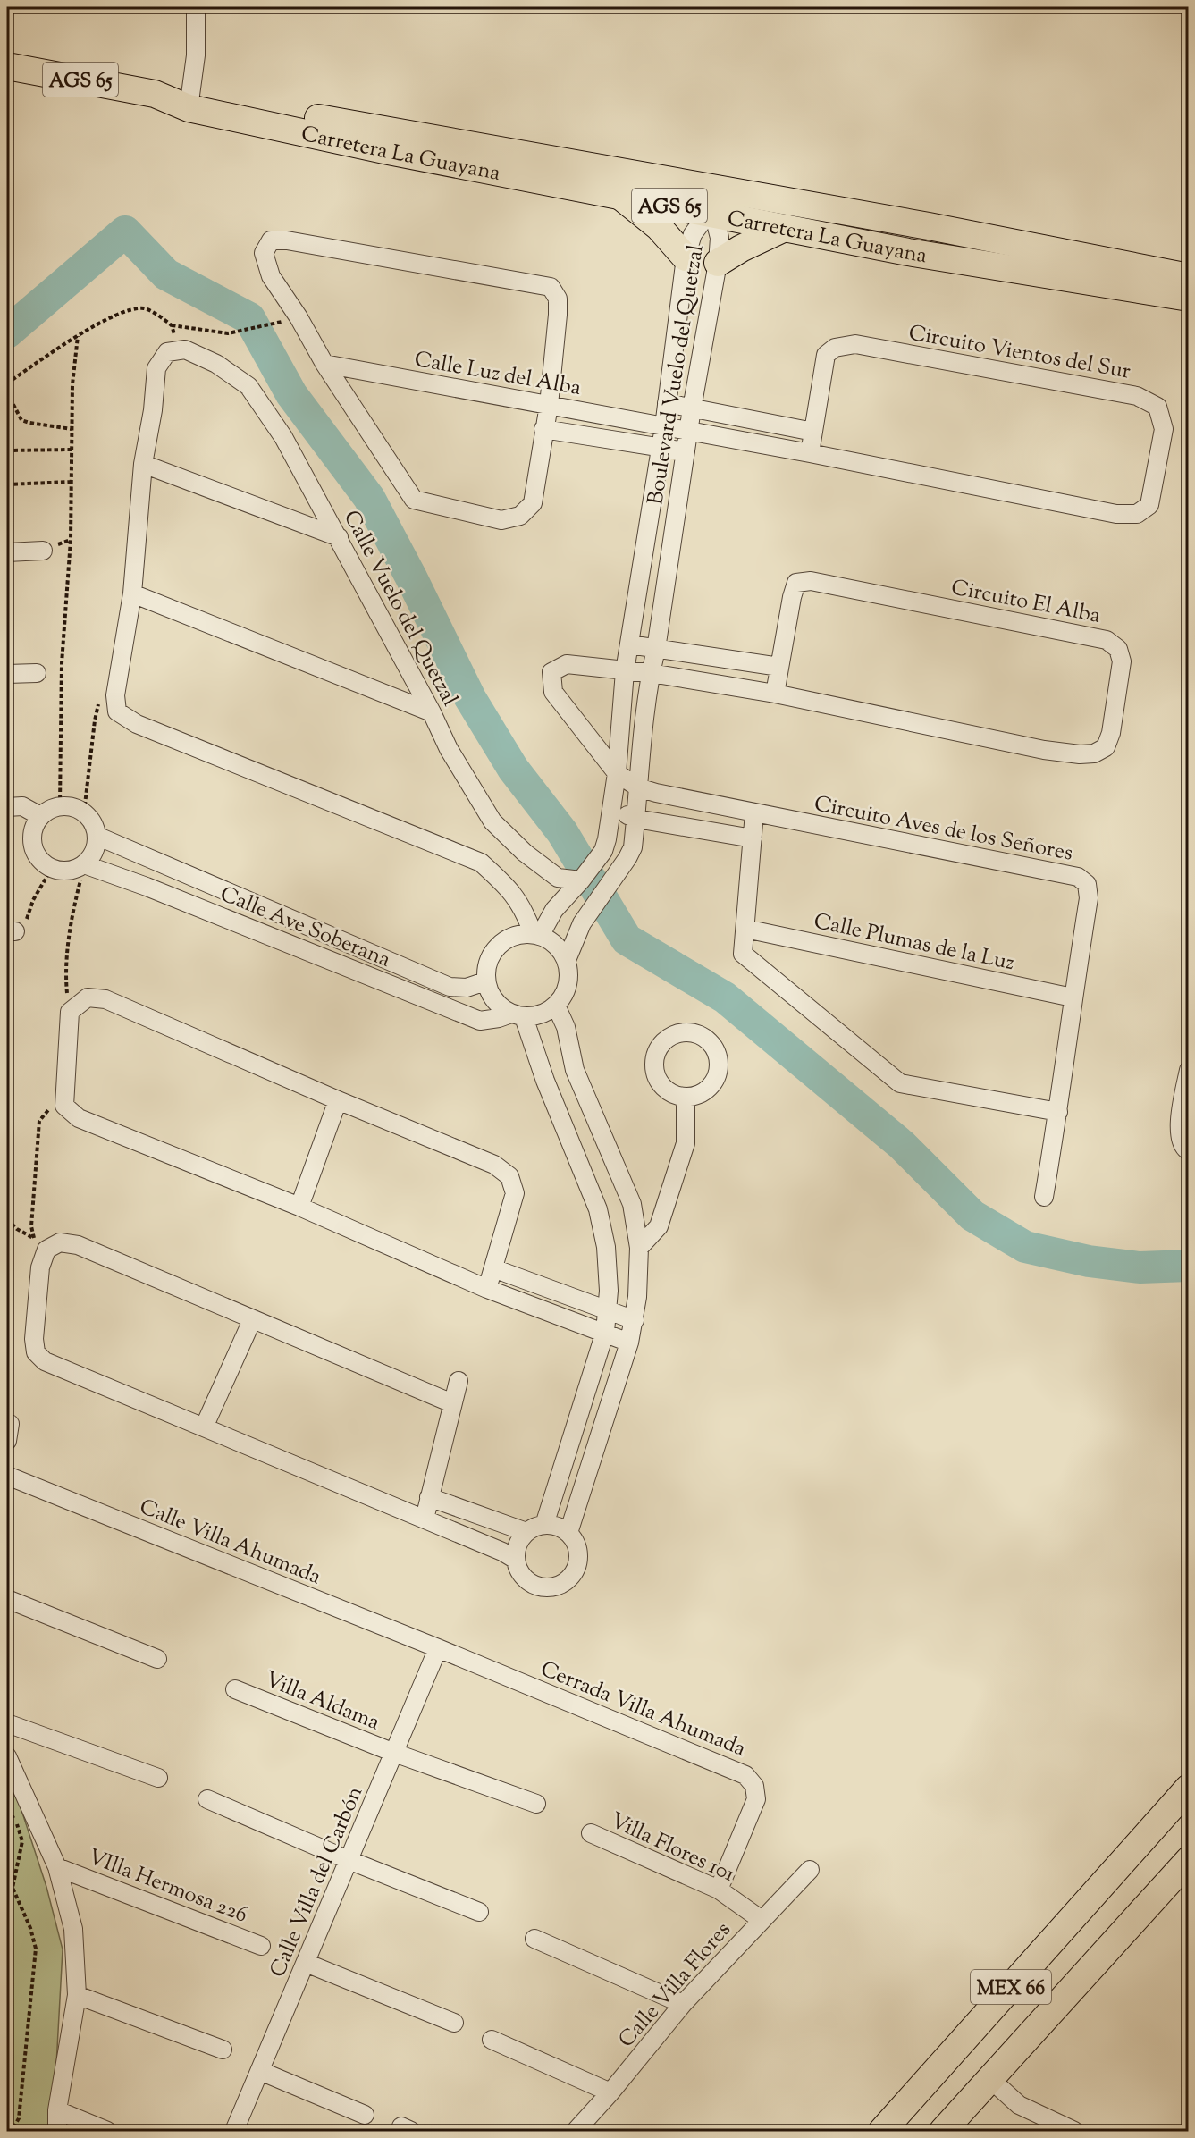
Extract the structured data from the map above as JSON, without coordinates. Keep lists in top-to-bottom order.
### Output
{
  "streets": {
    "main road": ["AGS 65", "Carretera La Guayana", "MEX 66"],
    "street": [
      "Circuito Vientos del Sur",
      "Calle Luz del Alba",
      "Boulevard Vuelo del Quetzal",
      "Circuito El Alba",
      "Calle Vuelo del Quetzal",
      "Circuito Aves de los Señores",
      "Calle Ave Soberana",
      "Calle Plumas de la Luz",
      "Calle Villa Ahumada",
      "Villa Aldama",
      "Cerrada Villa Ahumada",
      "Villa Flores 101",
      "Calle Villa del Carbón",
      "VIlla Hermosa 226",
      "Calle Villa Flores"
    ]
  },
  "crossings": [
    ["Carretera La Guayana", "Boulevard Vuelo del Quetzal"],
    ["Circuito Vientos del Sur", "Calle Luz del Alba"],
    ["Circuito Vientos del Sur", "Boulevard Vuelo del Quetzal"],
    ["Calle Luz del Alba", "Boulevard Vuelo del Quetzal"],
    ["Boulevard Vuelo del Quetzal", "Circuito El Alba"],
    ["Boulevard Vuelo del Quetzal", "Calle Vuelo del Quetzal"],
    ["Boulevard Vuelo del Quetzal", "Circuito Aves de los Señores"],
    ["Boulevard Vuelo del Quetzal", "Calle Ave Soberana"],
    ["Circuito El Alba", "Circuito Aves de los Señores"],
    ["Circuito Aves de los Señores", "Calle Plumas de la Luz"],
    ["Calle Villa Ahumada", "Cerrada Villa Ahumada"],
    ["Calle Villa Ahumada", "Calle Villa del Carbón"],
    ["Villa Aldama", "Calle Villa del Carbón"],
    ["Cerrada Villa Ahumada", "Villa Flores 101"],
    ["Cerrada Villa Ahumada", "Calle Villa del Carbón"],
    ["Villa Flores 101", "Calle Villa Flores"]
  ]
}
